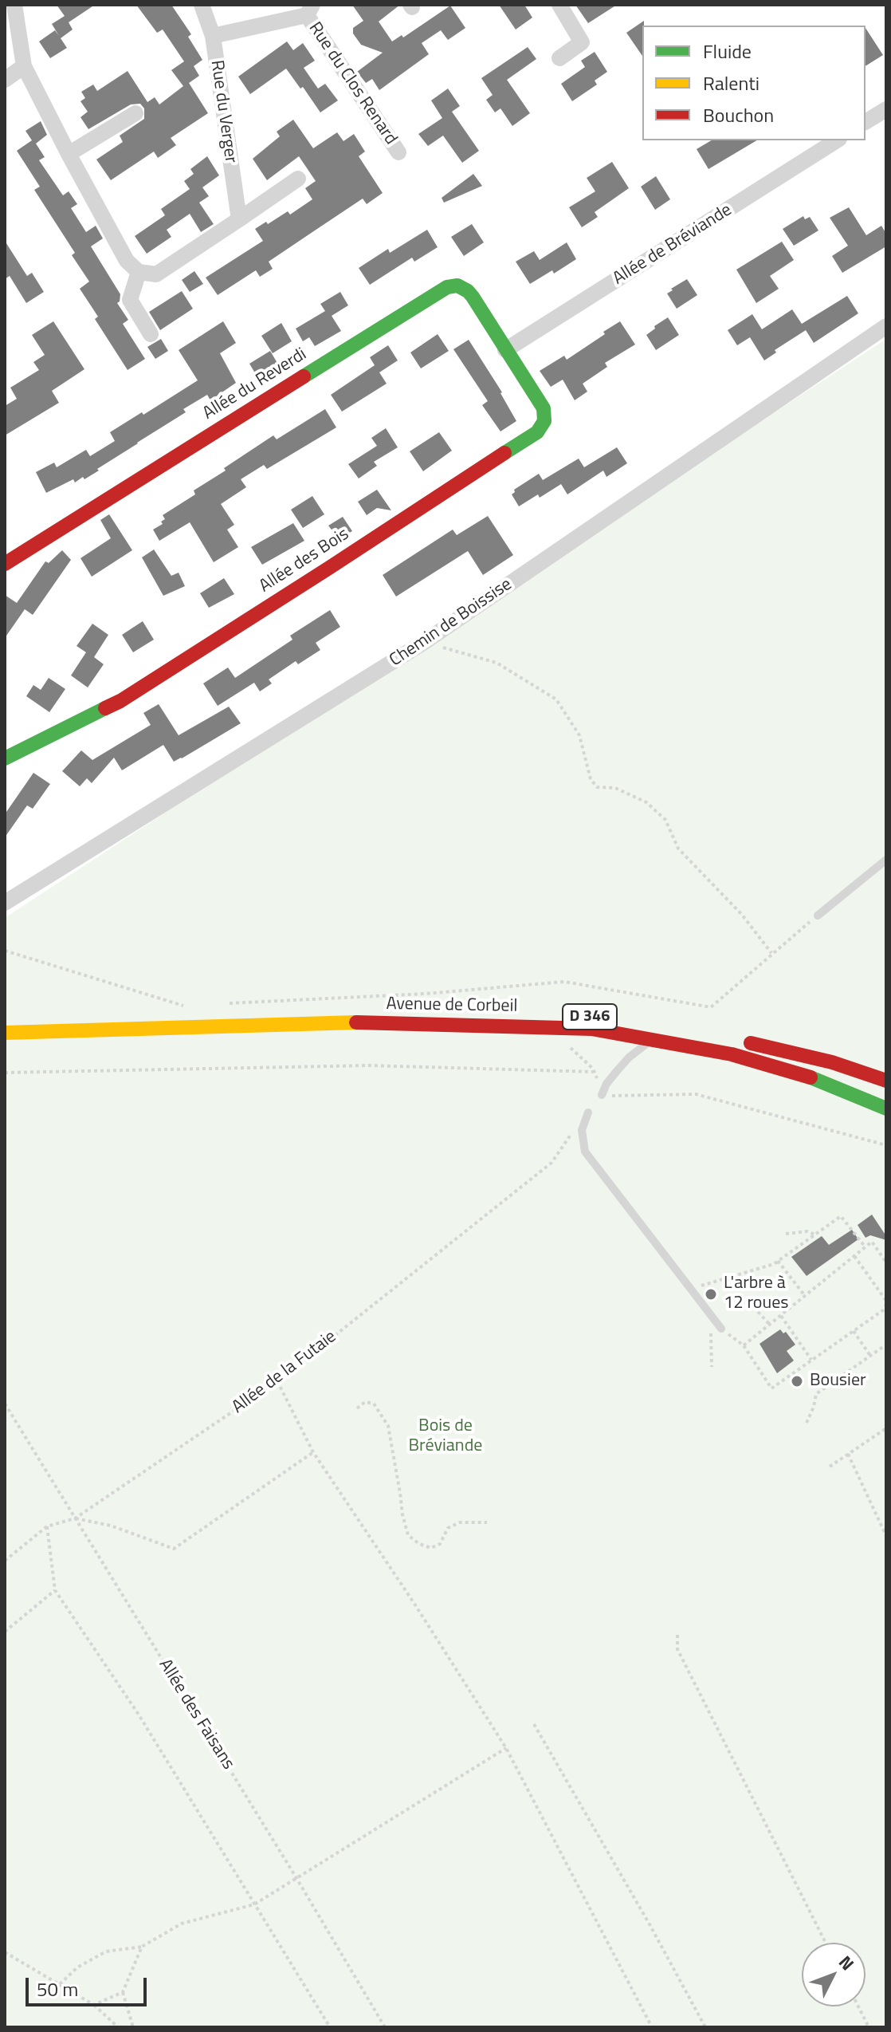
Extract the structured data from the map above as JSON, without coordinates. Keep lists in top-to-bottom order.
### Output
{
  "streets": {
    "main road": [
      "Allée du Reverdi",
      "Allée des Bois",
      "Avenue de Corbeil",
      "D 346"
    ],
    "street": [
      "Rue du Clos Renard",
      "Rue du Verger",
      "Allée de Bréviande",
      "Chemin de Boissise"
    ],
    "path": ["Allée de la Futaie", "Allée des Faisans"]
  },
  "crossings": [
    ["Allée de Bréviande", "Allée du Reverdi"],
    ["Allée de Bréviande", "Allée des Bois"],
    ["Allée du Reverdi", "Allée des Bois"],
    ["Avenue de Corbeil", "D 346"],
    ["Allée de la Futaie", "Allée des Faisans"]
  ],
  "parks": ["Bois de Bréviande"],
  "places": ["L'arbre à 12 roues", "Bousier"],
  "legend": ["Fluide", "Ralenti", "Bouchon"],
  "scale_bar": "50 m",
  "north": "top right"
}
